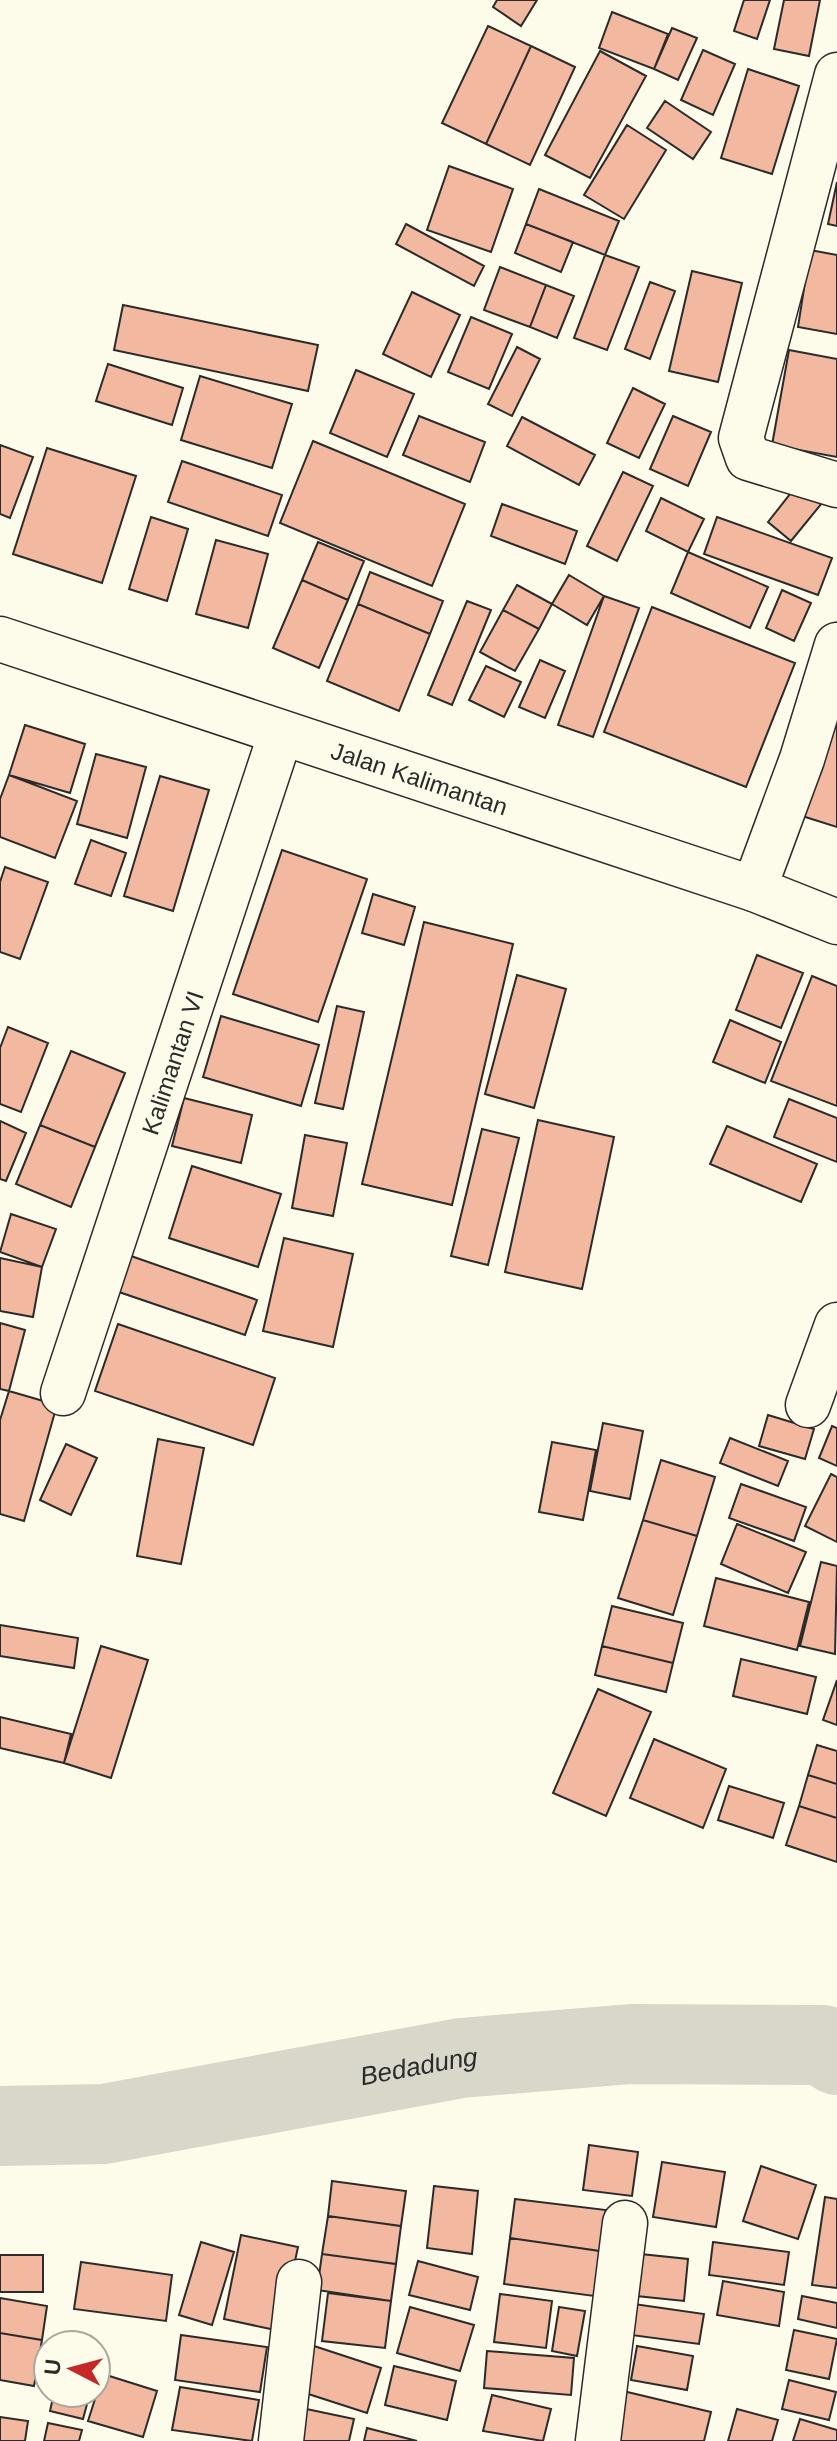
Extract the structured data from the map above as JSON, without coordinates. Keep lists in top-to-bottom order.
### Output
{
  "streets": {
    "street": ["Jalan Kalimantan", "Kalimantan VI"]
  },
  "crossings": [
    ["Jalan Kalimantan", "Kalimantan VI"]
  ],
  "water": ["Bedadung"],
  "north": "left"
}
